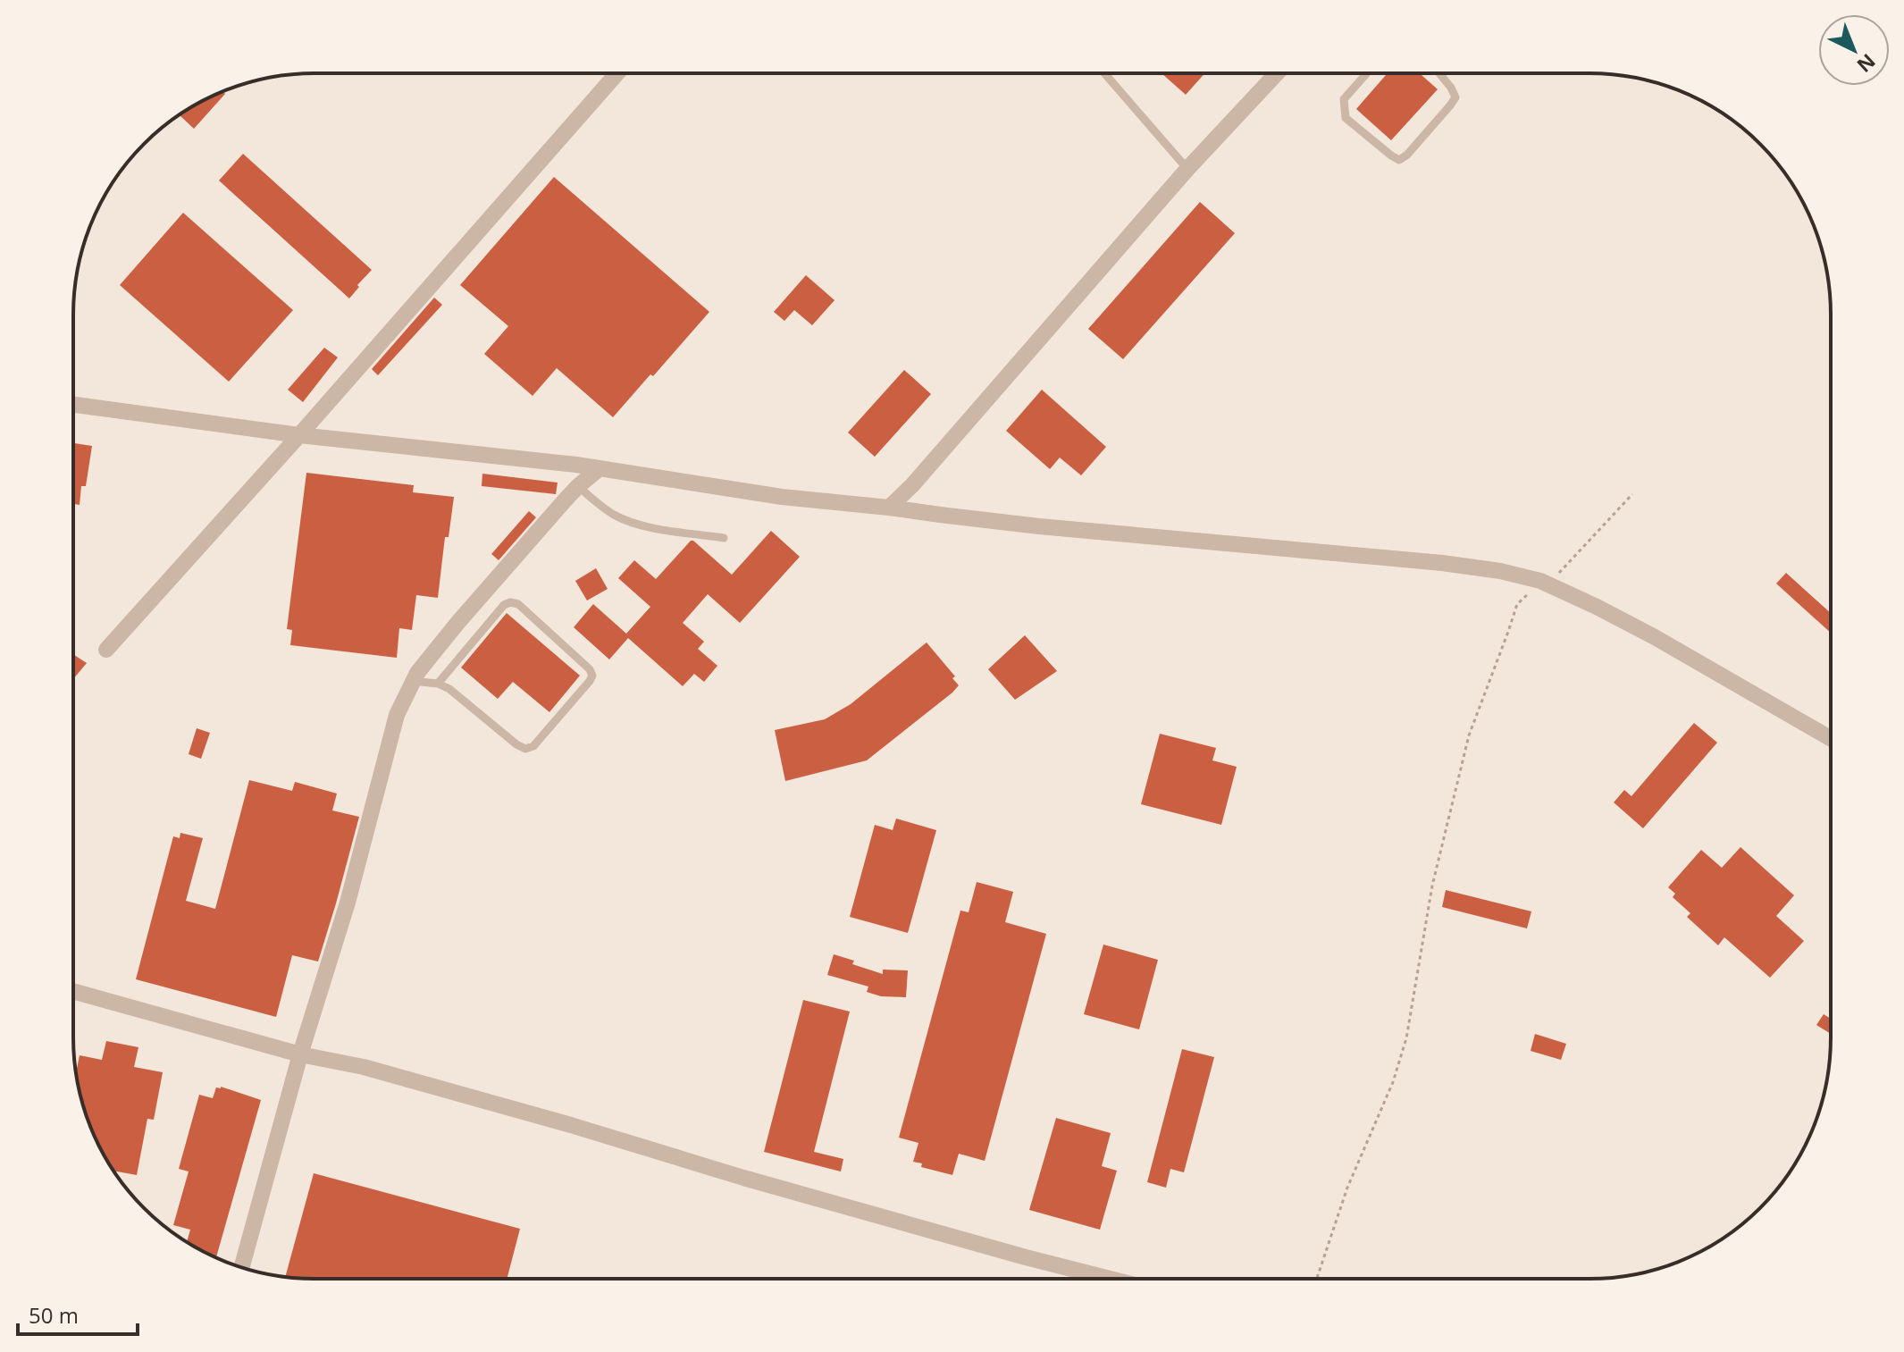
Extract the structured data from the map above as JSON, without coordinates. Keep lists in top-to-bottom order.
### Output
{
  "scale_bar": "50 m",
  "north": "bottom right"
}
